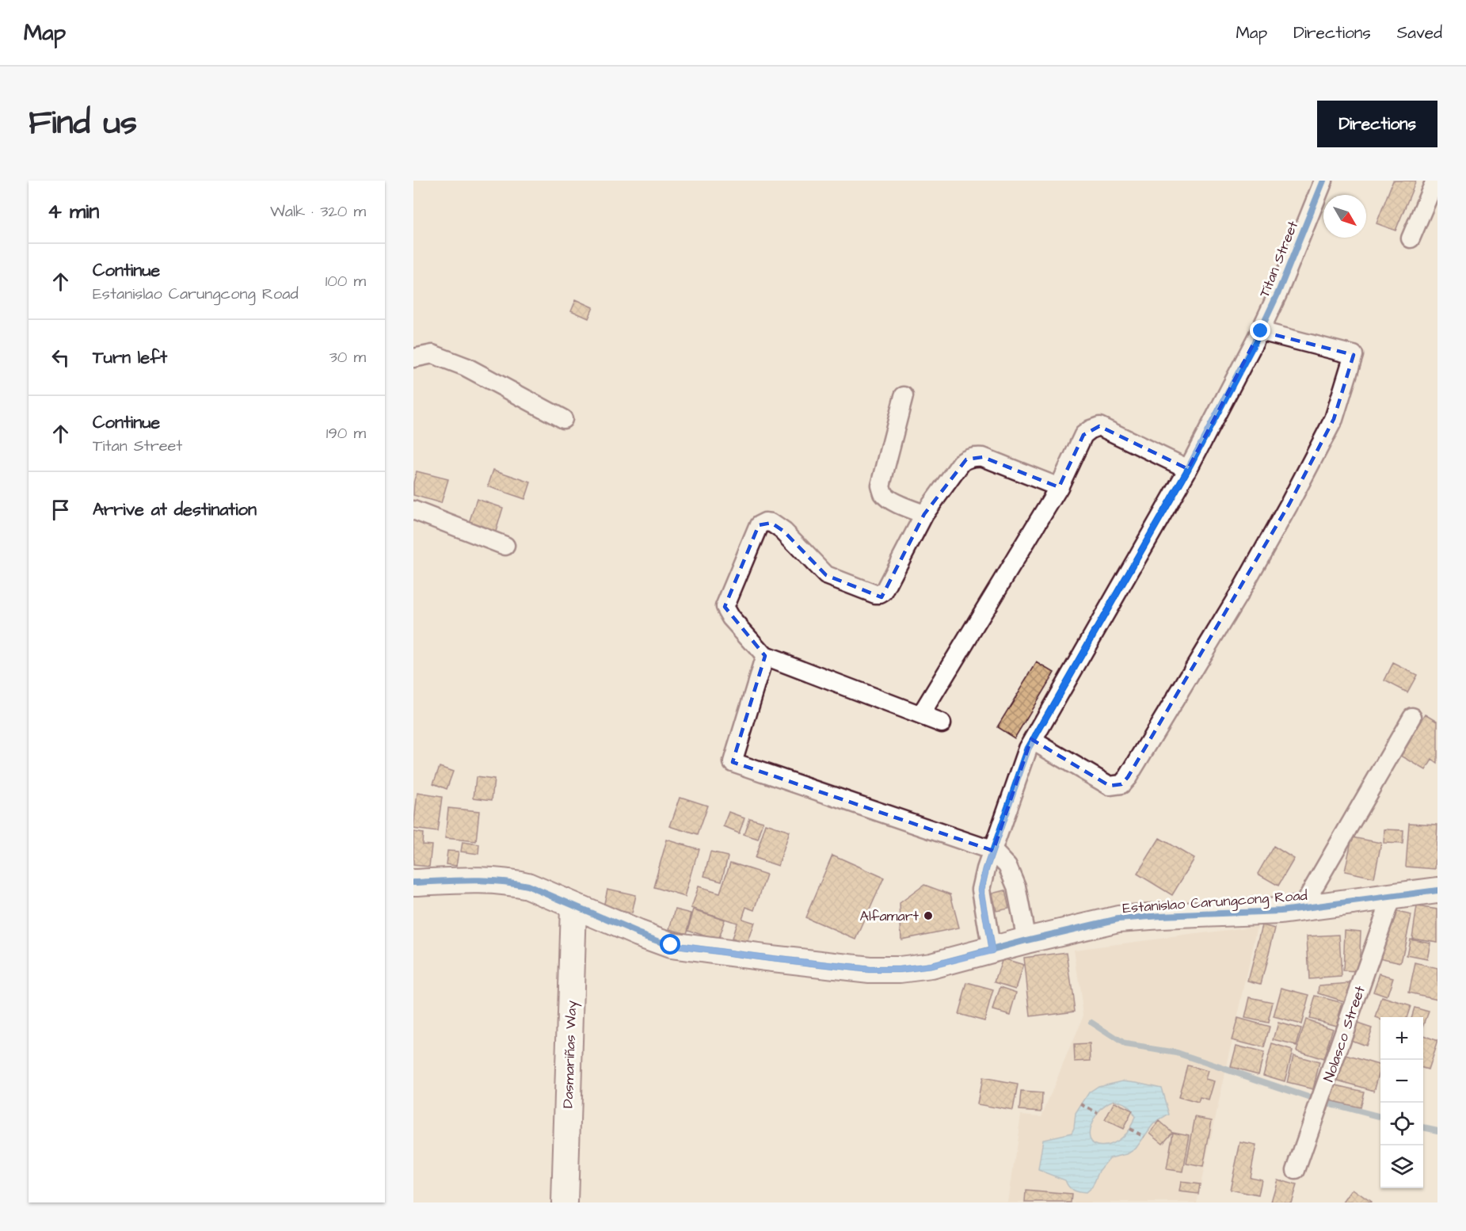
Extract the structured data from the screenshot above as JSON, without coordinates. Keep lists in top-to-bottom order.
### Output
{
  "streets": {
    "street": [
      "Titan Street",
      "Estanislao Carungcong Road",
      "Nolasco Street",
      "Dasmariñas Way"
    ]
  },
  "crossings": [
    ["Titan Street", "Estanislao Carungcong Road"],
    ["Estanislao Carungcong Road", "Nolasco Street"],
    ["Estanislao Carungcong Road", "Dasmariñas Way"]
  ],
  "places": ["Alfamart"],
  "north": "bottom right",
  "page": {
    "header": "Map",
    "nav": ["Map", "Directions", "Saved"],
    "title": "Find us",
    "buttons": "Directions",
    "heading": ["4 min", "Walk · 320 m"],
    "list": [
      ["Continue", "Estanislao Carungcong Road", "100 m"],
      ["Turn left", "30 m"],
      ["Continue", "Titan Street", "190 m"],
      "Arrive at destination"
    ],
    "map_buttons": ["+", "−"]
  }
}
